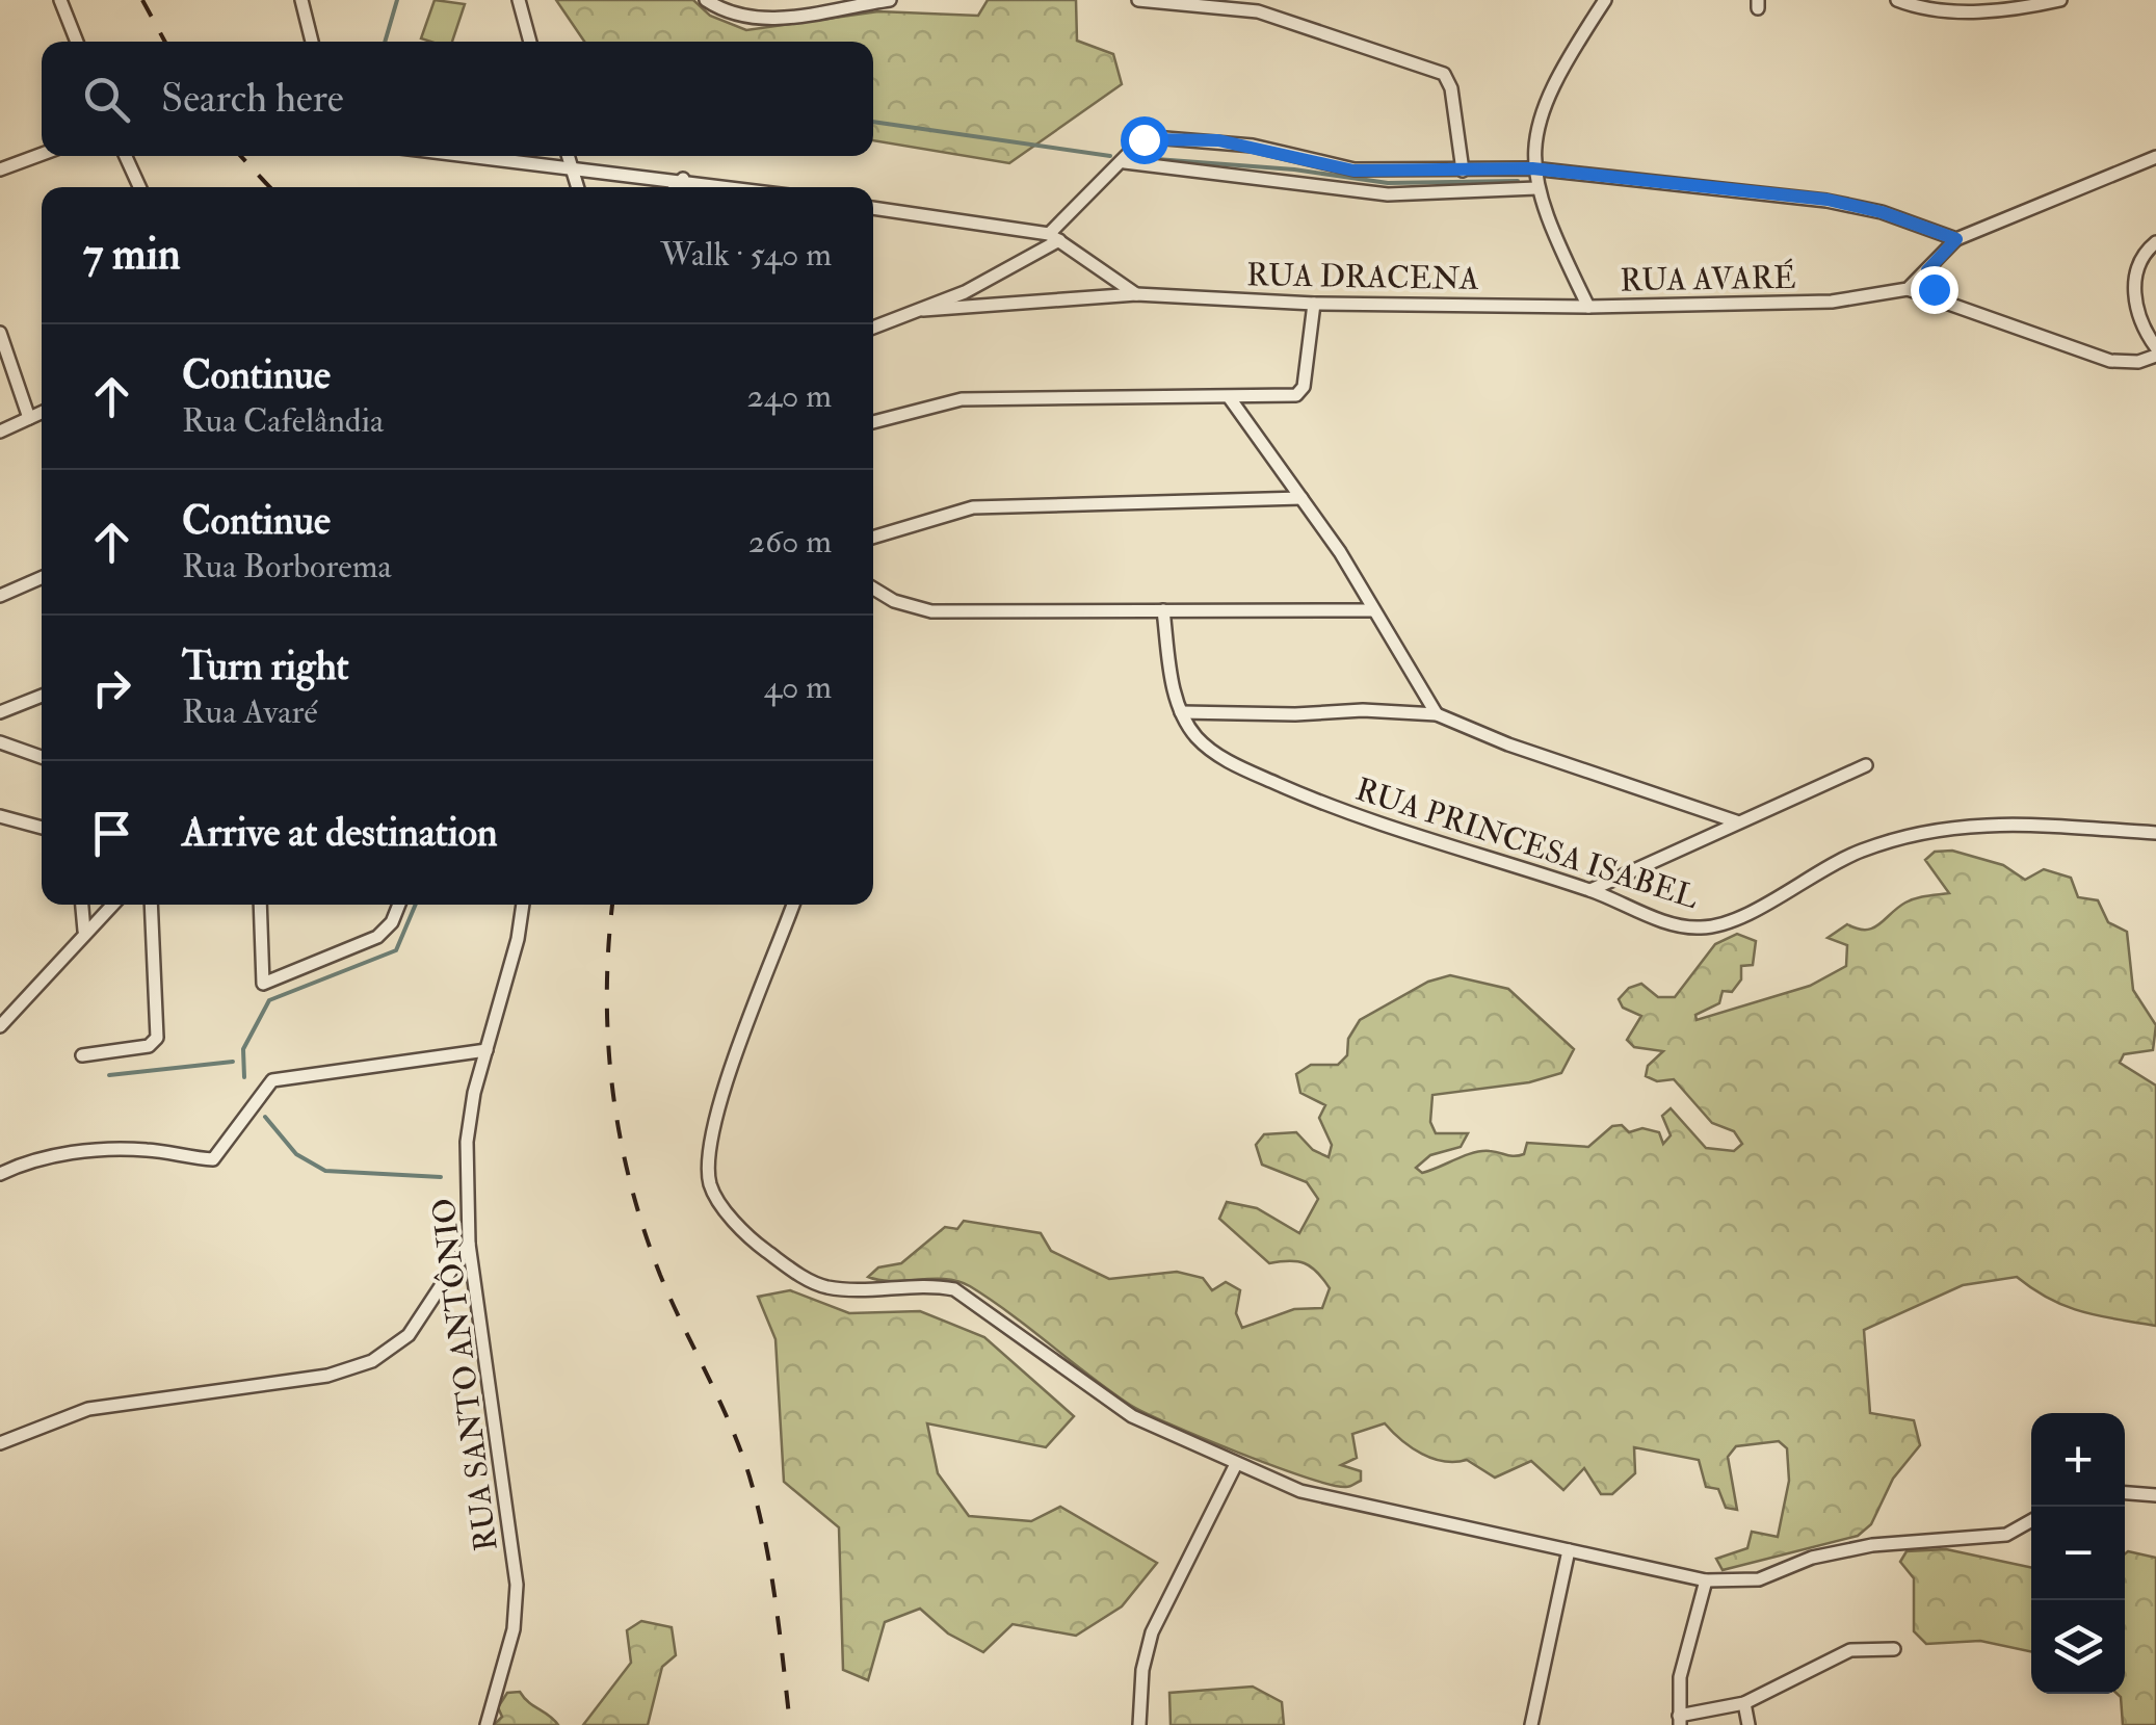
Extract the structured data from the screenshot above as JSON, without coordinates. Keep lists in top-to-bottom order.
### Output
{
  "streets": {
    "street": [
      "RUA DRACENA",
      "RUA AVARÉ",
      "RUA PRINCESA ISABEL",
      "RUA SANTO ANTÔNIO"
    ]
  },
  "crossings": [
    ["RUA DRACENA", "RUA AVARÉ"]
  ],
  "page": {
    "search": "Search here",
    "heading": ["7 min", "Walk · 540 m"],
    "list": [
      ["Continue", "Rua Cafelândia", "240 m"],
      ["Continue", "Rua Borborema", "260 m"],
      ["Turn right", "Rua Avaré", "40 m"],
      "Arrive at destination"
    ],
    "map_buttons": ["+", "−"]
  }
}
